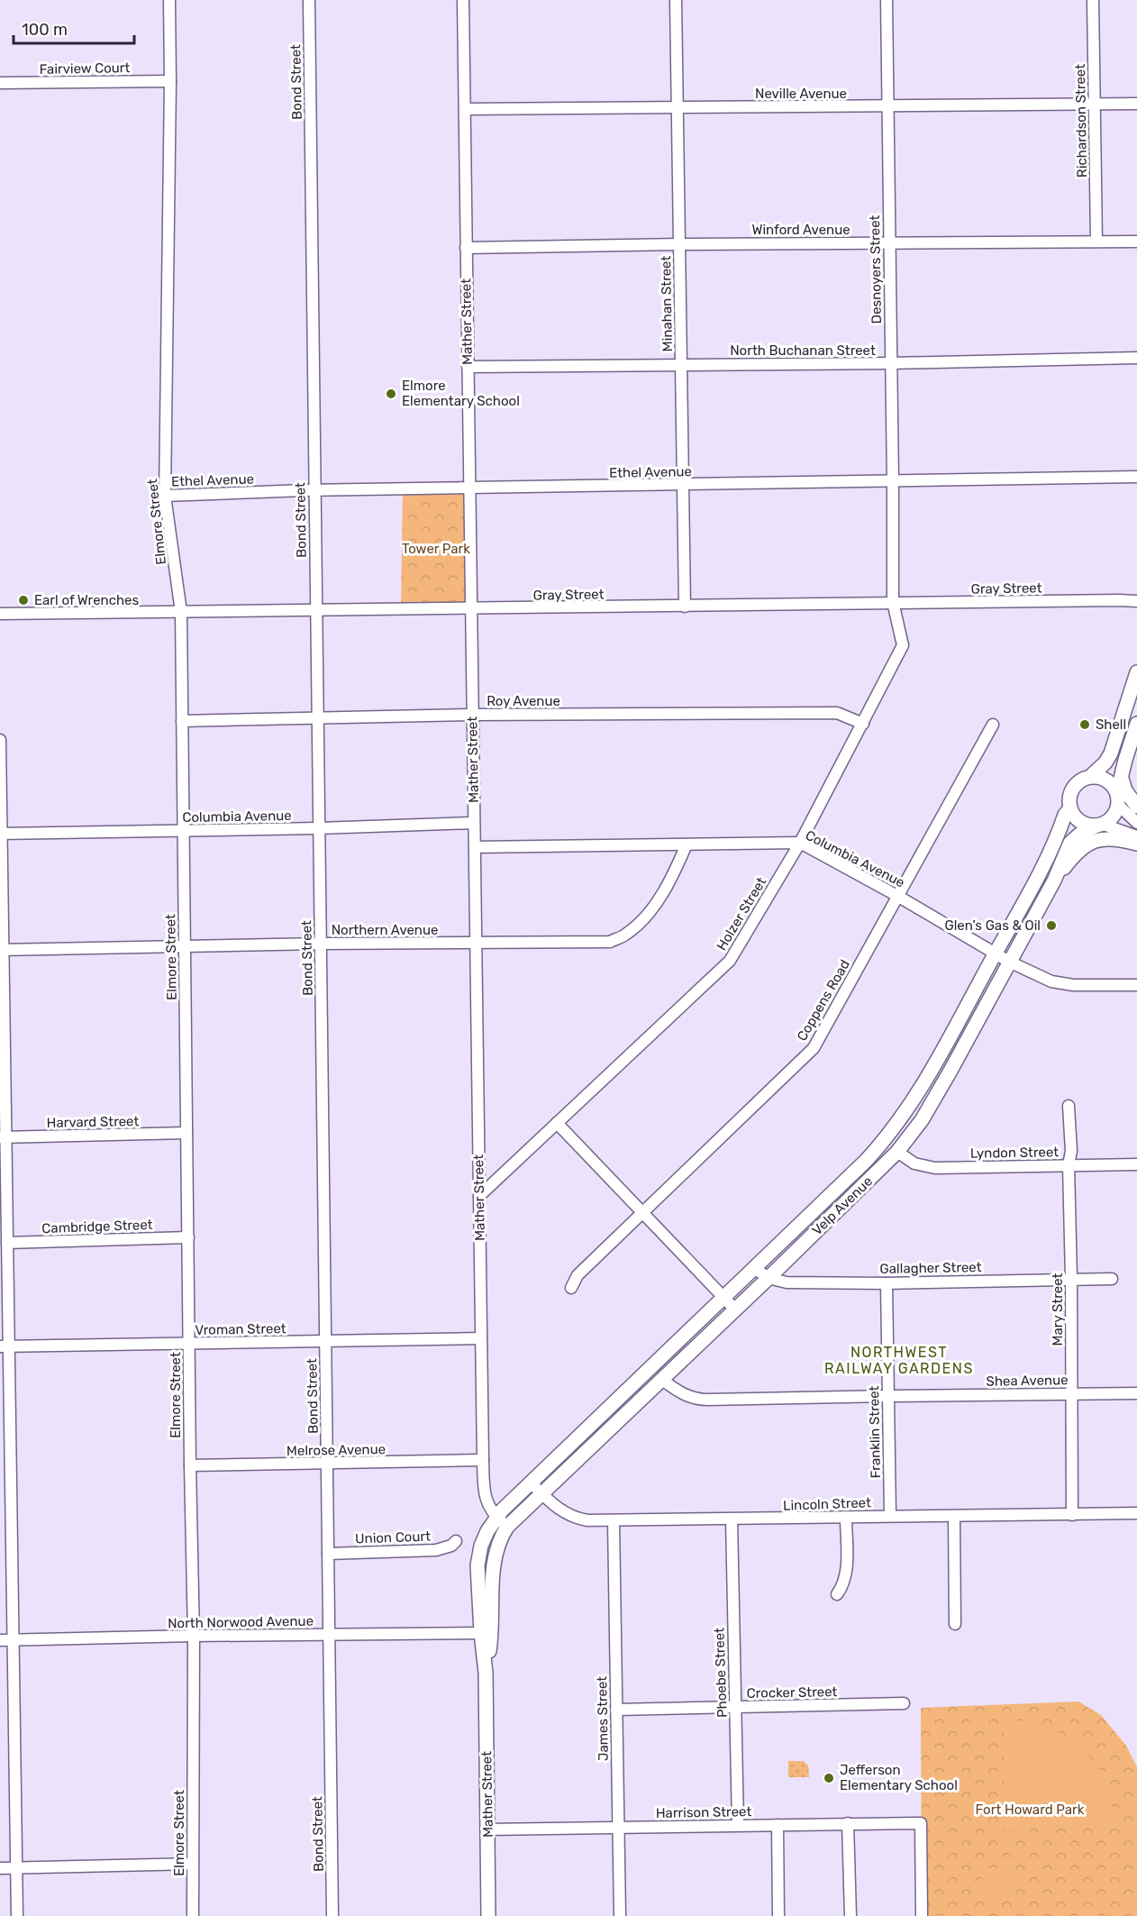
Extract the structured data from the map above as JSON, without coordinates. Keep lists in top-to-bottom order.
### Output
{
  "streets": {
    "main road": ["Mather Street", "Velp Avenue"],
    "street": [
      "Fairview Court",
      "Bond Street",
      "Neville Avenue",
      "Richardson Street",
      "Winford Avenue",
      "Desnoyers Street",
      "Minahan Street",
      "North Buchanan Street",
      "Ethel Avenue",
      "Elmore Street",
      "Gray Street",
      "Roy Avenue",
      "Columbia Avenue",
      "Holzer Street",
      "Northern Avenue",
      "Coppens Road",
      "Harvard Street",
      "Lyndon Street",
      "Cambridge Street",
      "Gallagher Street",
      "Mary Street",
      "Vroman Street",
      "Shea Avenue",
      "Franklin Street",
      "Melrose Avenue",
      "Lincoln Street",
      "Union Court",
      "North Norwood Avenue",
      "Phoebe Street",
      "Crocker Street",
      "James Street",
      "Harrison Street"
    ]
  },
  "crossings": [
    ["Fairview Court", "Elmore Street"],
    ["Bond Street", "Ethel Avenue"],
    ["Bond Street", "Gray Street"],
    ["Bond Street", "Roy Avenue"],
    ["Bond Street", "Columbia Avenue"],
    ["Bond Street", "Northern Avenue"],
    ["Bond Street", "Vroman Street"],
    ["Bond Street", "Melrose Avenue"],
    ["Bond Street", "Union Court"],
    ["Bond Street", "North Norwood Avenue"],
    ["Neville Avenue", "Richardson Street"],
    ["Neville Avenue", "Desnoyers Street"],
    ["Neville Avenue", "Minahan Street"],
    ["Neville Avenue", "Mather Street"],
    ["Richardson Street", "Winford Avenue"],
    ["Winford Avenue", "Desnoyers Street"],
    ["Winford Avenue", "Minahan Street"],
    ["Winford Avenue", "Mather Street"],
    ["Desnoyers Street", "North Buchanan Street"],
    ["Desnoyers Street", "Ethel Avenue"],
    ["Desnoyers Street", "Gray Street"],
    ["Desnoyers Street", "Holzer Street"],
    ["Minahan Street", "North Buchanan Street"],
    ["Minahan Street", "Ethel Avenue"],
    ["Minahan Street", "Gray Street"],
    ["Mather Street", "North Buchanan Street"],
    ["Mather Street", "Ethel Avenue"],
    ["Mather Street", "Gray Street"],
    ["Mather Street", "Roy Avenue"],
    ["Mather Street", "Columbia Avenue"],
    ["Mather Street", "Holzer Street"],
    ["Mather Street", "Northern Avenue"],
    ["Mather Street", "Velp Avenue"],
    ["Mather Street", "Vroman Street"],
    ["Mather Street", "Melrose Avenue"],
    ["Mather Street", "North Norwood Avenue"],
    ["Mather Street", "Harrison Street"],
    ["Ethel Avenue", "Elmore Street"],
    ["Elmore Street", "Gray Street"],
    ["Elmore Street", "Roy Avenue"],
    ["Elmore Street", "Columbia Avenue"],
    ["Elmore Street", "Northern Avenue"],
    ["Elmore Street", "Harvard Street"],
    ["Elmore Street", "Cambridge Street"],
    ["Elmore Street", "Vroman Street"],
    ["Elmore Street", "Melrose Avenue"],
    ["Elmore Street", "North Norwood Avenue"],
    ["Gray Street", "Holzer Street"],
    ["Roy Avenue", "Holzer Street"],
    ["Columbia Avenue", "Holzer Street"],
    ["Columbia Avenue", "Northern Avenue"],
    ["Columbia Avenue", "Coppens Road"],
    ["Columbia Avenue", "Velp Avenue"],
    ["Lyndon Street", "Velp Avenue"],
    ["Lyndon Street", "Mary Street"],
    ["Velp Avenue", "Gallagher Street"],
    ["Velp Avenue", "Shea Avenue"],
    ["Velp Avenue", "Lincoln Street"],
    ["Gallagher Street", "Mary Street"],
    ["Gallagher Street", "Franklin Street"],
    ["Mary Street", "Shea Avenue"],
    ["Mary Street", "Lincoln Street"],
    ["Shea Avenue", "Franklin Street"],
    ["Franklin Street", "Lincoln Street"],
    ["Lincoln Street", "Phoebe Street"],
    ["Lincoln Street", "James Street"],
    ["Phoebe Street", "Crocker Street"],
    ["Phoebe Street", "Harrison Street"],
    ["Crocker Street", "James Street"],
    ["James Street", "Harrison Street"]
  ],
  "districts": ["NORTHWEST RAILWAY GARDENS"],
  "parks": ["Tower Park", "Fort Howard Park"],
  "places": [
    "Elmore Elementary School",
    "Earl of Wrenches",
    "Shell",
    "Glen's Gas & Oil",
    "Jefferson Elementary School"
  ],
  "scale_bar": "100 m"
}
